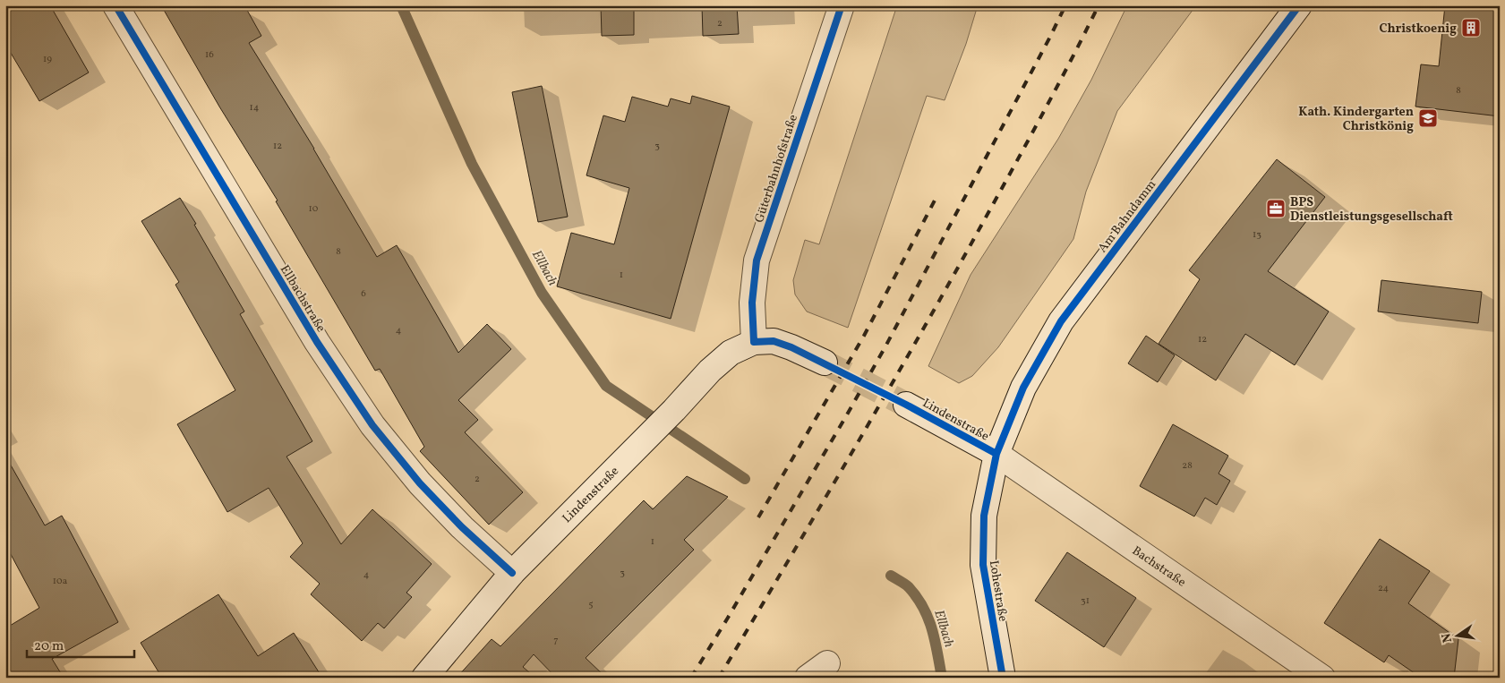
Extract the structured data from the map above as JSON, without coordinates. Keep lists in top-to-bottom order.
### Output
{
  "streets": {
    "street": [
      "Güterbahnhofstraße",
      "Am Bahndamm",
      "Ellbachstraße",
      "Lindenstraße",
      "Bachstraße",
      "Lohestraße"
    ]
  },
  "crossings": [
    ["Güterbahnhofstraße", "Lindenstraße"],
    ["Am Bahndamm", "Lindenstraße"],
    ["Am Bahndamm", "Bachstraße"],
    ["Am Bahndamm", "Lohestraße"],
    ["Ellbachstraße", "Lindenstraße"],
    ["Lindenstraße", "Bachstraße"],
    ["Lindenstraße", "Lohestraße"],
    ["Bachstraße", "Lohestraße"]
  ],
  "water": ["Ellbach"],
  "places": {
    "building": ["Christkoenig"],
    "school or university": ["Kath. Kindergarten Christkönig"],
    "office": ["BPS Dienstleistungsgesellschaft"]
  },
  "house_numbers": [
    "2",
    "16",
    "19",
    "8",
    "14",
    "12",
    "3",
    "10",
    "13",
    "8",
    "1",
    "6",
    "4",
    "12",
    "28",
    "2",
    "1",
    "3",
    "4",
    "10a",
    "24",
    "31",
    "5",
    "7"
  ],
  "scale_bar": "20 m",
  "north": "left"
}
